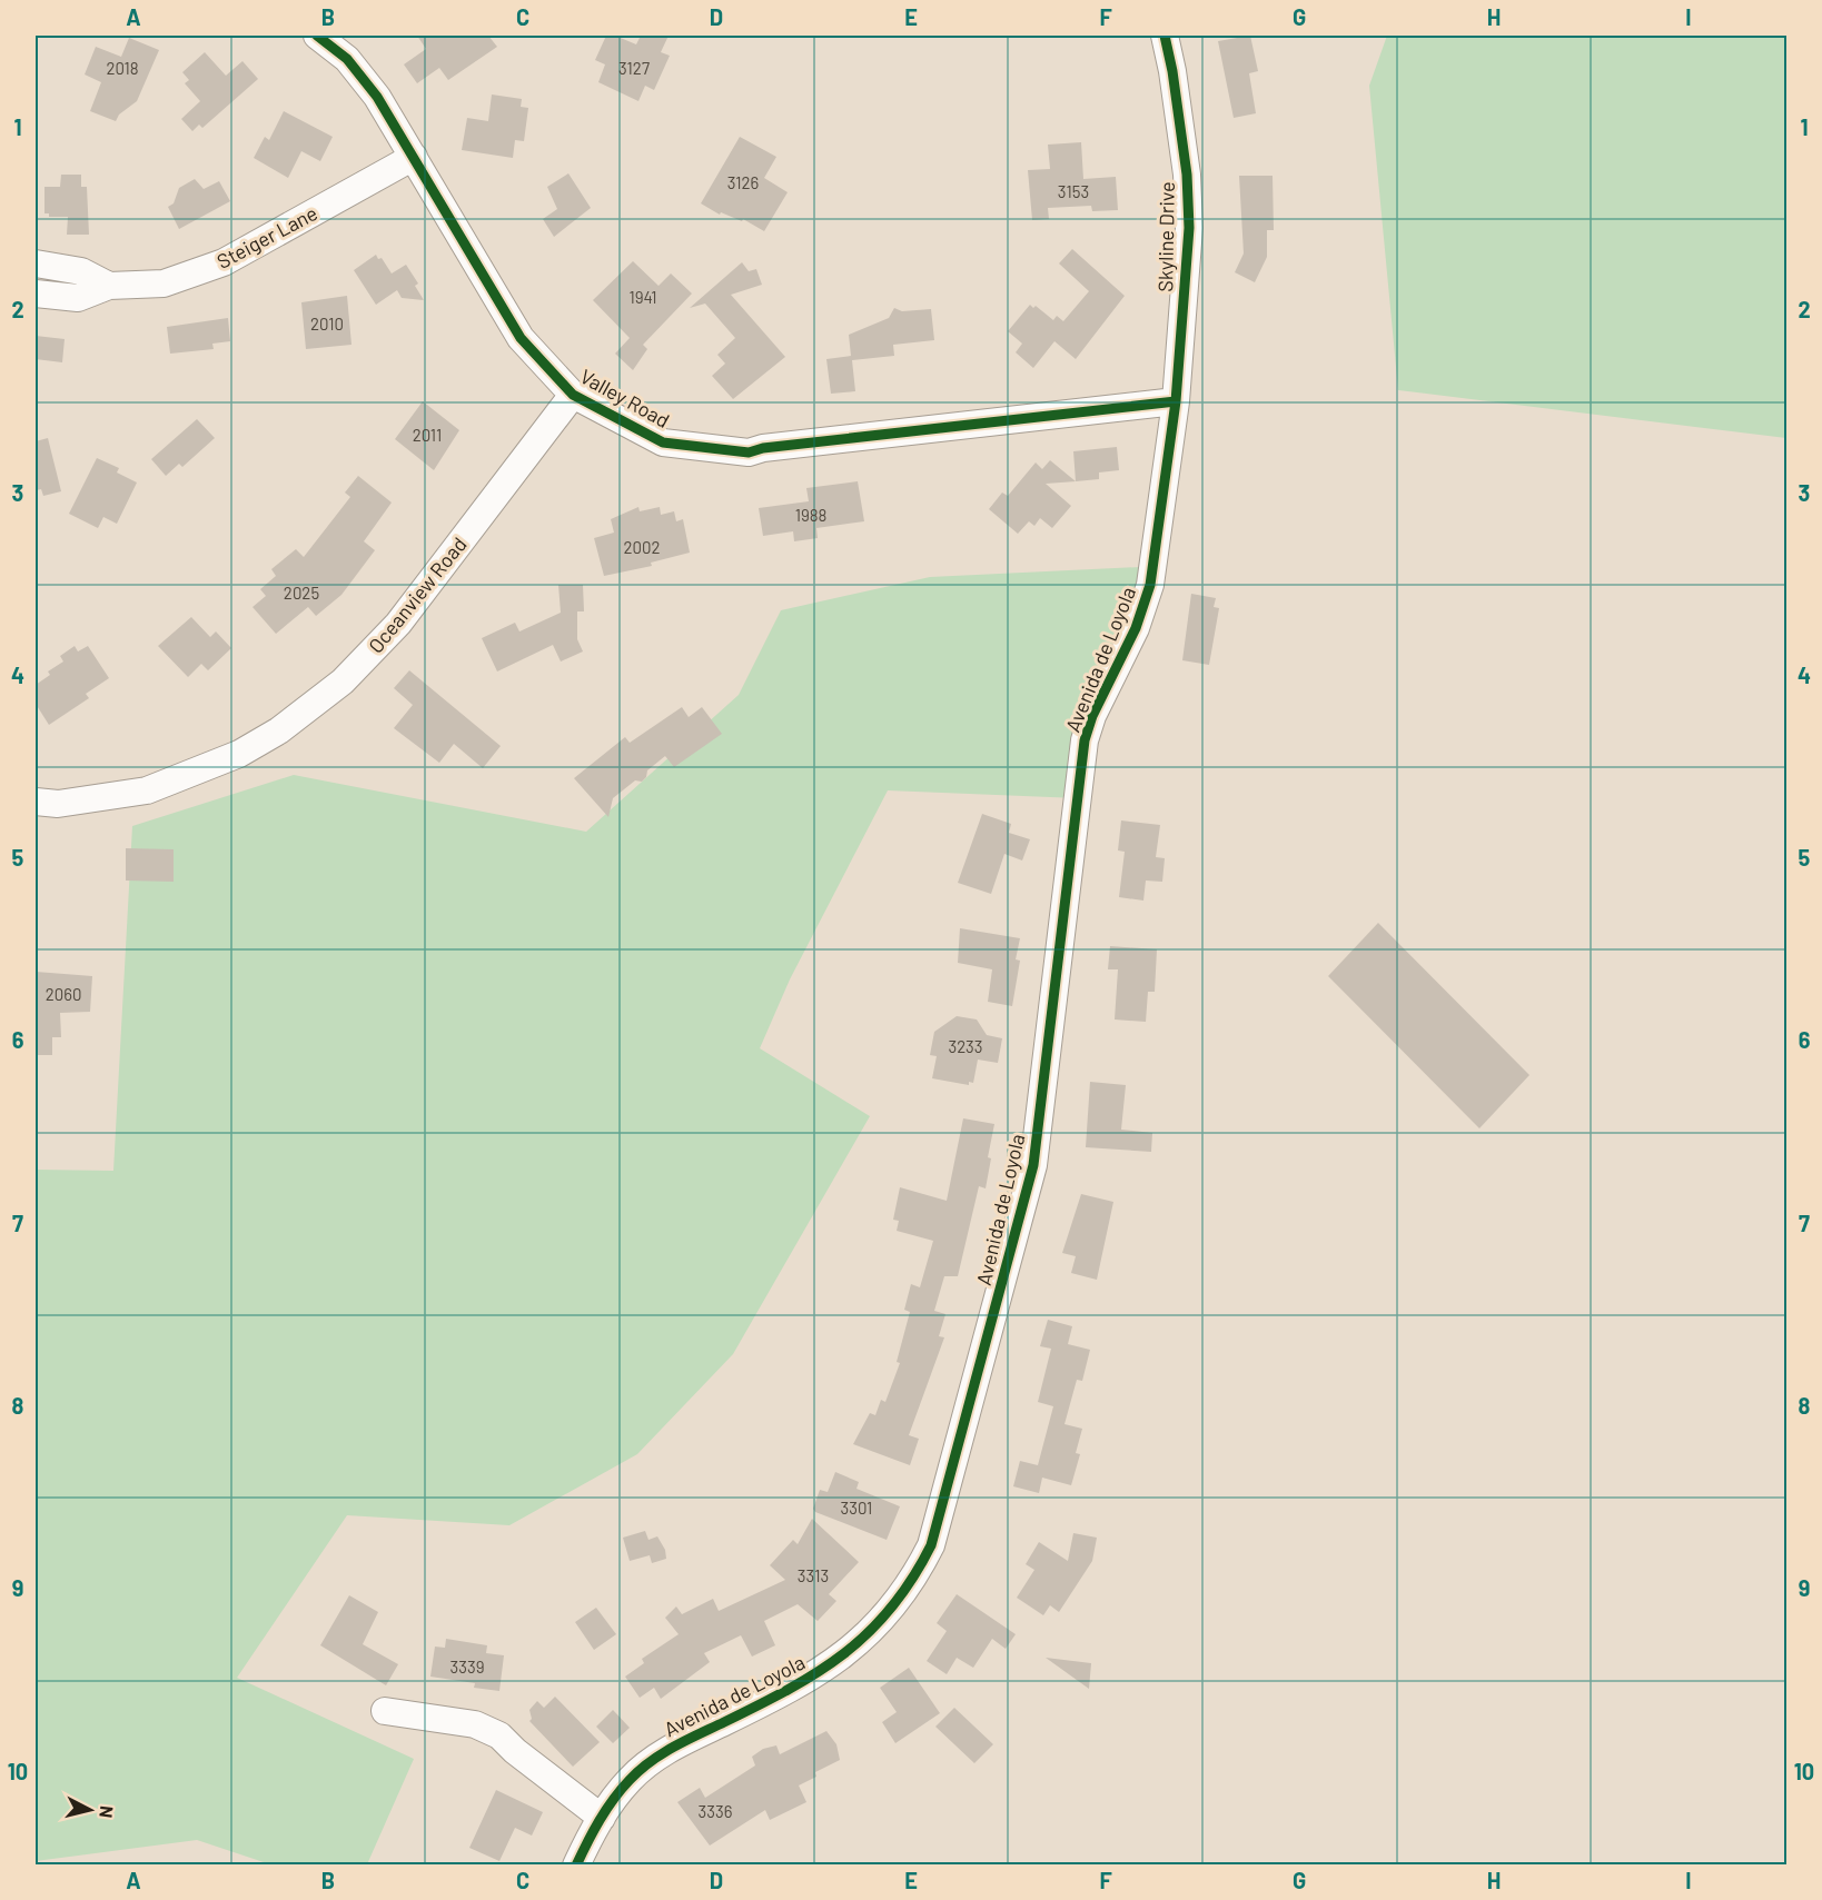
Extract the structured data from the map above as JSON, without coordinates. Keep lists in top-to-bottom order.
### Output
{
  "streets": {
    "street": [
      "Steiger Lane",
      "Skyline Drive",
      "Valley Road",
      "Oceanview Road",
      "Avenida de Loyola"
    ]
  },
  "crossings": [
    ["Steiger Lane", "Valley Road"],
    ["Skyline Drive", "Valley Road"],
    ["Skyline Drive", "Avenida de Loyola"],
    ["Valley Road", "Oceanview Road"],
    ["Valley Road", "Avenida de Loyola"]
  ],
  "house_numbers": [
    "2018",
    "3127",
    "3126",
    "3153",
    "1941",
    "2010",
    "2011",
    "1988",
    "2002",
    "2025",
    "2060",
    "3233",
    "3301",
    "3313",
    "3339",
    "3336"
  ],
  "north": "right",
  "grid": {
    "columns": [
      "A",
      "B",
      "C",
      "D",
      "E",
      "F",
      "G",
      "H",
      "I"
    ],
    "rows": [
      "1",
      "2",
      "3",
      "4",
      "5",
      "6",
      "7",
      "8",
      "9",
      "10"
    ]
  }
}
